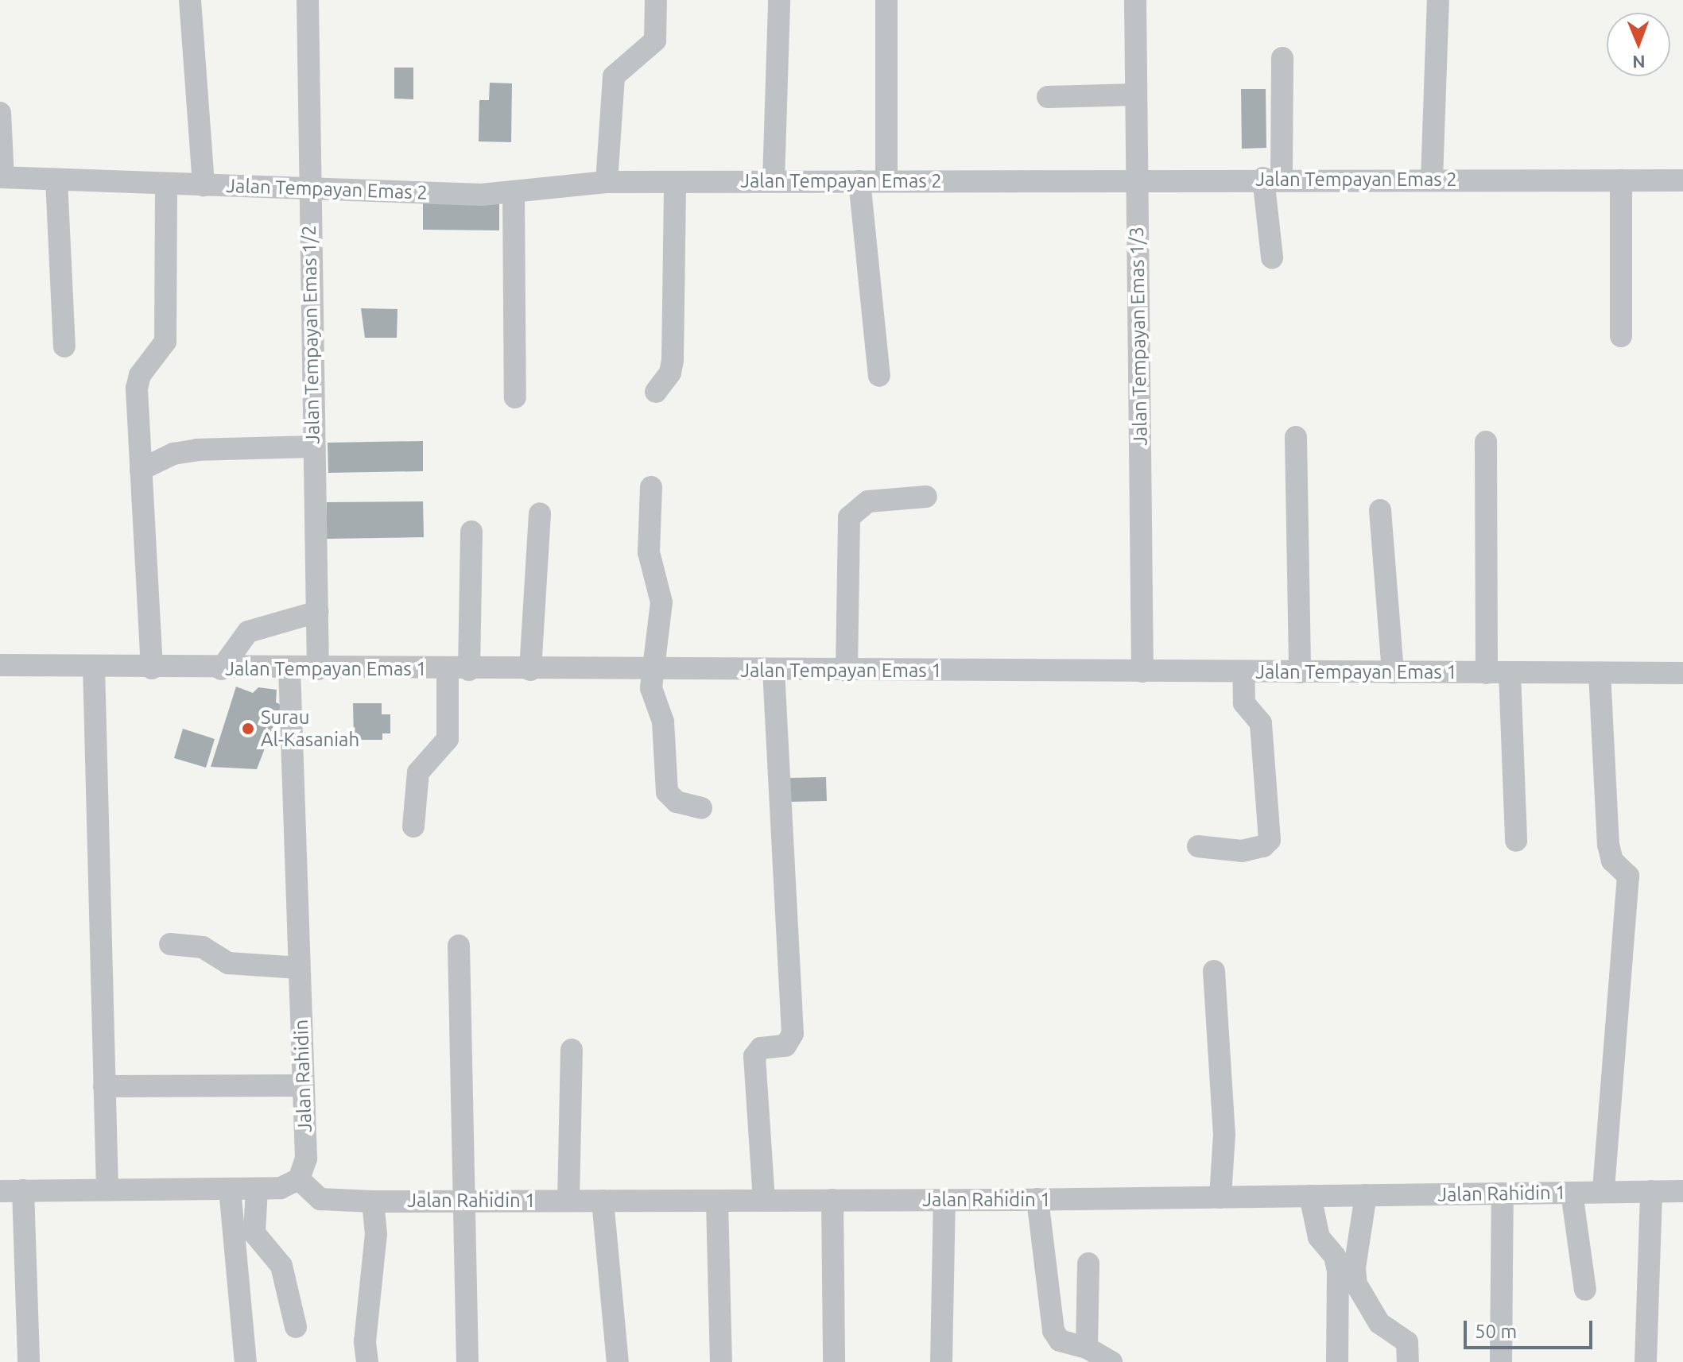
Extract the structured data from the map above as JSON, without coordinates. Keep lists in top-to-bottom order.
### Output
{
  "streets": {
    "street": [
      "Jalan Tempayan Emas 2",
      "Jalan Tempayan Emas 1/2",
      "Jalan Tempayan Emas 1/3",
      "Jalan Tempayan Emas 1",
      "Jalan Rahidin",
      "Jalan Rahidin 1"
    ]
  },
  "crossings": [
    ["Jalan Tempayan Emas 2", "Jalan Tempayan Emas 1/2"],
    ["Jalan Tempayan Emas 2", "Jalan Tempayan Emas 1/3"],
    ["Jalan Tempayan Emas 1/2", "Jalan Tempayan Emas 1"],
    ["Jalan Tempayan Emas 1/3", "Jalan Tempayan Emas 1"],
    ["Jalan Tempayan Emas 1", "Jalan Rahidin"],
    ["Jalan Rahidin", "Jalan Rahidin 1"]
  ],
  "places": ["Surau Al-Kasaniah"],
  "scale_bar": "50 m",
  "north": "bottom"
}
